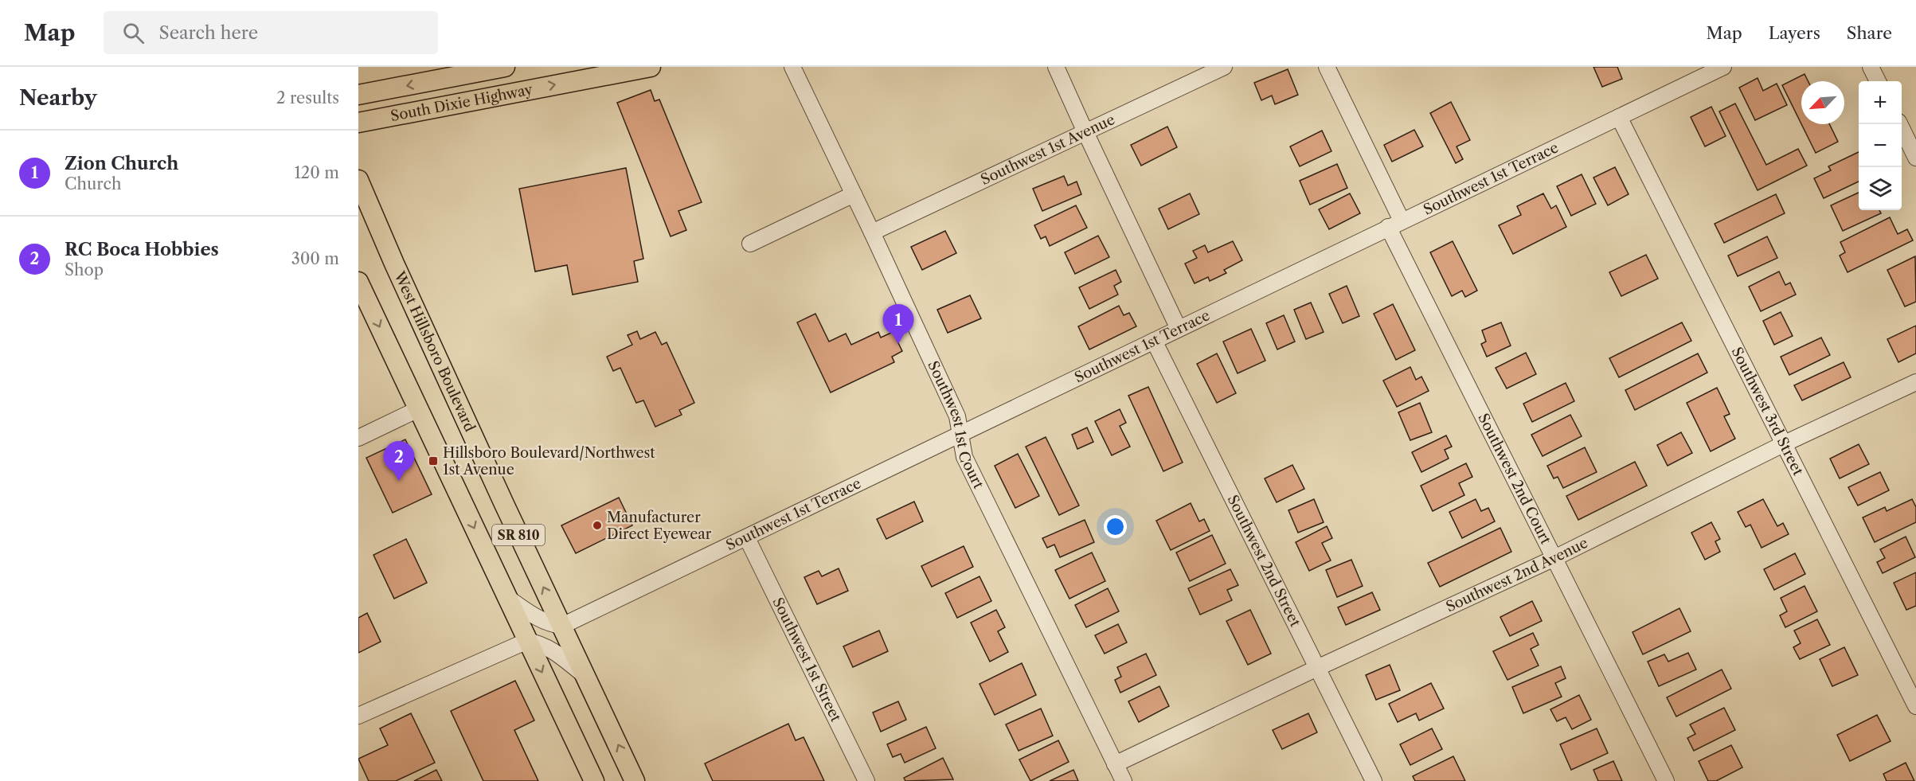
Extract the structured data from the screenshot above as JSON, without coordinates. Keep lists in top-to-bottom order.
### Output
{
  "streets": {
    "main road": ["South Dixie Highway", "West Hillsboro Boulevard", "SR 810"],
    "street": [
      "Southwest 1st Avenue",
      "Southwest 1st Terrace",
      "Southwest 3rd Street",
      "Southwest 1st Court",
      "Southwest 2nd Court",
      "Southwest 2nd Street",
      "Southwest 2nd Avenue",
      "Southwest 1st Street"
    ]
  },
  "crossings": [
    ["Southwest 1st Avenue", "Southwest 1st Court"],
    ["Southwest 1st Terrace", "West Hillsboro Boulevard"],
    ["Southwest 1st Terrace", "Southwest 3rd Street"],
    ["Southwest 1st Terrace", "Southwest 1st Court"],
    ["Southwest 1st Terrace", "Southwest 2nd Court"],
    ["Southwest 1st Terrace", "Southwest 2nd Street"],
    ["Southwest 1st Terrace", "Southwest 1st Street"],
    ["Southwest 3rd Street", "Southwest 2nd Avenue"],
    ["Southwest 1st Court", "Southwest 2nd Avenue"],
    ["Southwest 2nd Court", "Southwest 2nd Avenue"],
    ["Southwest 2nd Street", "Southwest 2nd Avenue"]
  ],
  "places": {
    "transit": ["Hillsboro Boulevard/Northwest 1st Avenue"],
    "other": ["Manufacturer Direct Eyewear"]
  },
  "north": "bottom left",
  "page": {
    "header": "Map",
    "search": "Search here",
    "nav": ["Map", "Layers", "Share"],
    "heading": ["Nearby", "2 results"],
    "map_buttons": ["+", "−"],
    "list": [
      {
        "mark": "1",
        "name": "Zion Church",
        "note": "Church",
        "value": "120 m"
      },
      {
        "mark": "2",
        "name": "RC Boca Hobbies",
        "note": "Shop",
        "value": "300 m"
      }
    ],
    "pins": ["1", "2"]
  }
}
